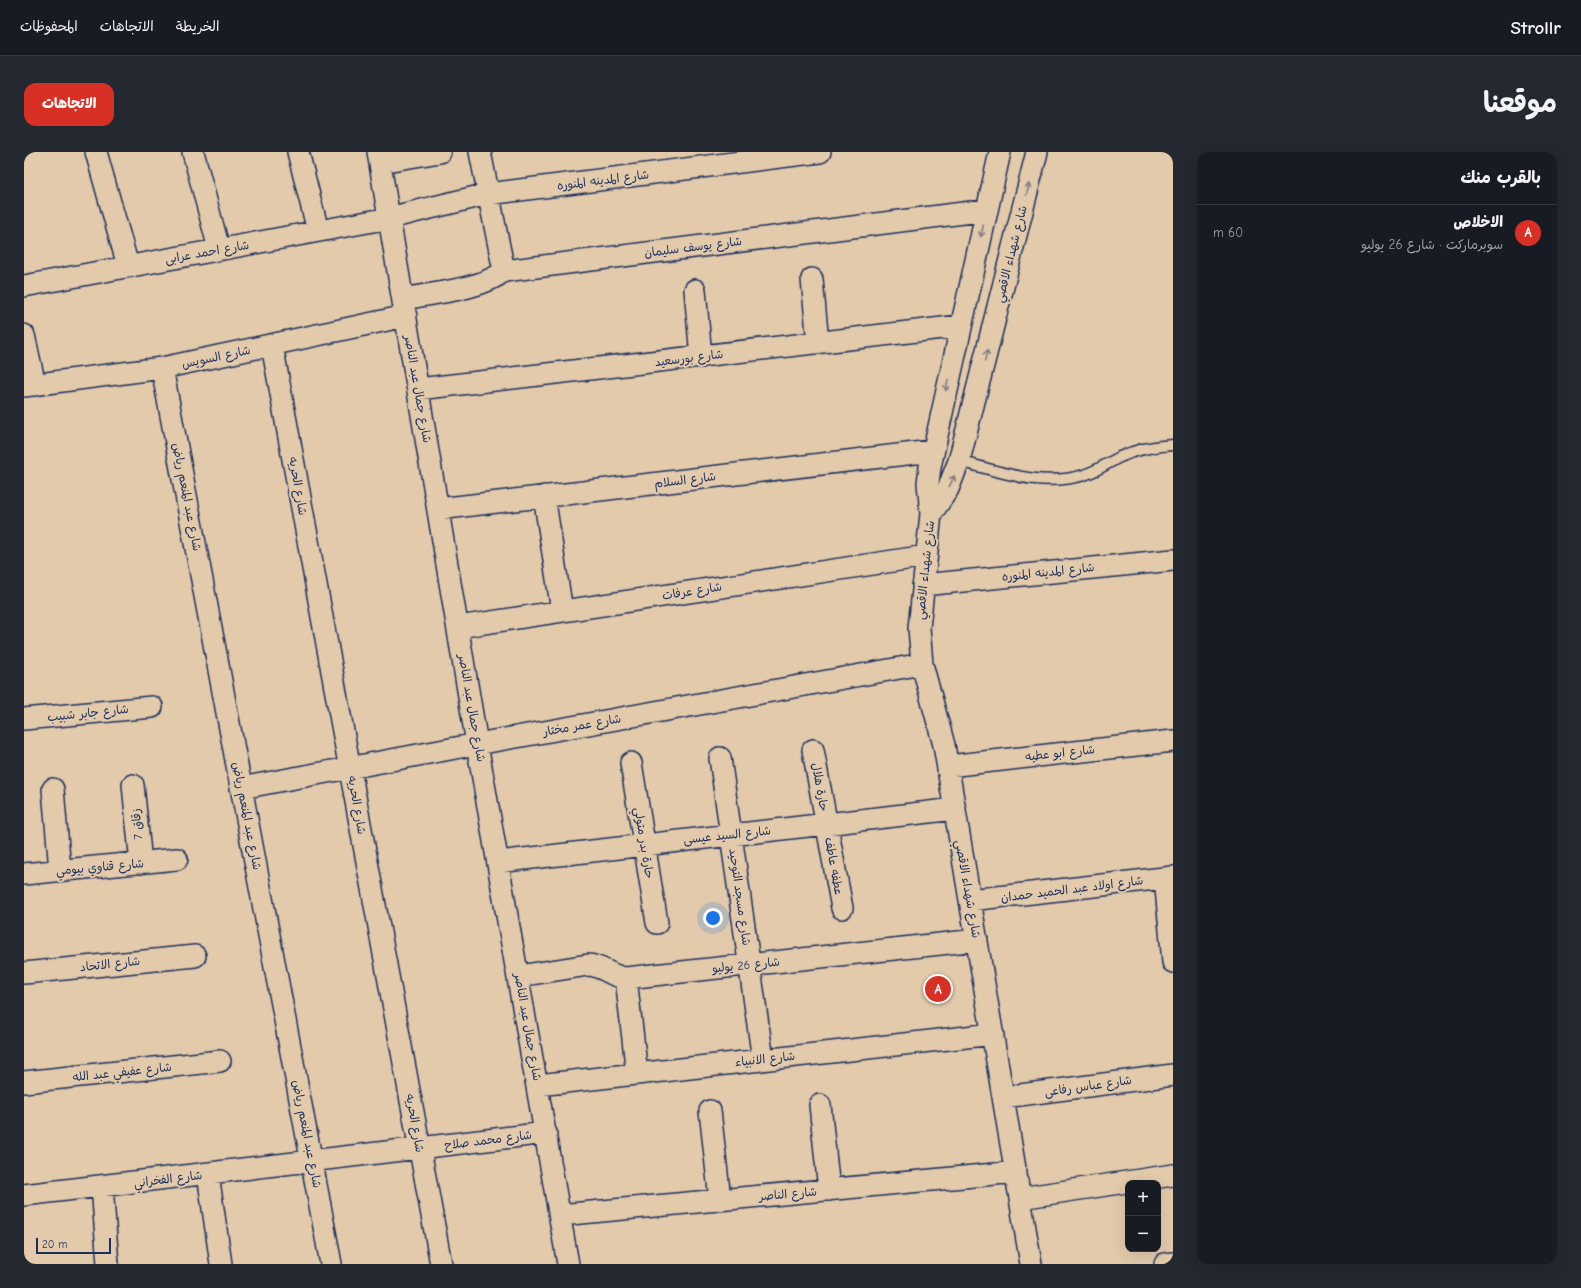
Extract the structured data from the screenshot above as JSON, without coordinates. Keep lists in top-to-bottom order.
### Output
{
  "streets": {
    "street": [
      "شارع المدينه المنوره",
      "شارع يوسف سليمان",
      "شارع احمد عرابى",
      "شارع شهداء الاقصي",
      "شارع السويس",
      "شارع بورسعيد",
      "شارع جمال عبد الناصر",
      "شارع السلام",
      "شارع الحريه",
      "شارع عبد المنعم رياض",
      "شارع عرفات",
      "شارع جابر شبيب",
      "شارع عمر مختار",
      "شارع ابو عطيه",
      "حارة هلال",
      "زقاق 7",
      "شارع السيد عيسى",
      "حارة بدر متولي",
      "عطفه عاطف",
      "شارع قناوي بيومي",
      "شارع اولاد عبد الحميد حمدان",
      "شارع مسجد التوحيد",
      "شارع الاتحاد",
      "شارع 26 يوليو",
      "شارع الانبياء",
      "شارع عفيفي عبد الله",
      "شارع عباس رفاعى",
      "شارع محمد صلاح",
      "شارع الفخراني",
      "شارع الناصر"
    ]
  },
  "crossings": [
    ["شارع المدينه المنوره", "شارع احمد عرابى"],
    ["شارع المدينه المنوره", "شارع شهداء الاقصي"],
    ["شارع المدينه المنوره", "شارع جمال عبد الناصر"],
    ["شارع يوسف سليمان", "شارع شهداء الاقصي"],
    ["شارع يوسف سليمان", "شارع السويس"],
    ["شارع يوسف سليمان", "شارع جمال عبد الناصر"],
    ["شارع احمد عرابى", "شارع جمال عبد الناصر"],
    ["شارع شهداء الاقصي", "شارع بورسعيد"],
    ["شارع شهداء الاقصي", "شارع السلام"],
    ["شارع شهداء الاقصي", "شارع عرفات"],
    ["شارع شهداء الاقصي", "شارع عمر مختار"],
    ["شارع شهداء الاقصي", "شارع ابو عطيه"],
    ["شارع شهداء الاقصي", "شارع السيد عيسى"],
    ["شارع شهداء الاقصي", "شارع اولاد عبد الحميد حمدان"],
    ["شارع شهداء الاقصي", "شارع 26 يوليو"],
    ["شارع شهداء الاقصي", "شارع الانبياء"],
    ["شارع شهداء الاقصي", "شارع عباس رفاعى"],
    ["شارع شهداء الاقصي", "شارع الناصر"],
    ["شارع السويس", "شارع جمال عبد الناصر"],
    ["شارع السويس", "شارع الحريه"],
    ["شارع السويس", "شارع عبد المنعم رياض"],
    ["شارع بورسعيد", "شارع جمال عبد الناصر"],
    ["شارع جمال عبد الناصر", "شارع السلام"],
    ["شارع جمال عبد الناصر", "شارع عرفات"],
    ["شارع جمال عبد الناصر", "شارع عمر مختار"],
    ["شارع جمال عبد الناصر", "شارع السيد عيسى"],
    ["شارع جمال عبد الناصر", "شارع 26 يوليو"],
    ["شارع جمال عبد الناصر", "شارع الانبياء"],
    ["شارع جمال عبد الناصر", "شارع محمد صلاح"],
    ["شارع جمال عبد الناصر", "شارع الناصر"],
    ["شارع الحريه", "شارع عمر مختار"],
    ["شارع الحريه", "شارع محمد صلاح"],
    ["شارع عبد المنعم رياض", "شارع عمر مختار"],
    ["شارع عبد المنعم رياض", "شارع محمد صلاح"],
    ["شارع عبد المنعم رياض", "شارع الفخراني"],
    ["حارة هلال", "شارع السيد عيسى"],
    ["حارة هلال", "عطفه عاطف"],
    ["زقاق 7", "شارع قناوي بيومي"],
    ["شارع السيد عيسى", "حارة بدر متولي"],
    ["شارع السيد عيسى", "عطفه عاطف"],
    ["شارع السيد عيسى", "شارع مسجد التوحيد"],
    ["شارع مسجد التوحيد", "شارع 26 يوليو"],
    ["شارع مسجد التوحيد", "شارع الانبياء"],
    ["شارع محمد صلاح", "شارع الفخراني"]
  ],
  "scale_bar": "20 m",
  "page": {
    "header": "Strollr",
    "nav": ["الخريطة", "الاتجاهات", "المحفوظات"],
    "title": "موقعنا",
    "buttons": "الاتجاهات",
    "heading": "بالقرب منك",
    "list": [
      {
        "mark": "A",
        "name": "الاخلاص",
        "note": "سوبرماركت · شارع 26 يوليو",
        "value": "60 m"
      }
    ],
    "pins": "A",
    "map_buttons": ["+", "−"],
    "scale": "20 m"
  }
}
